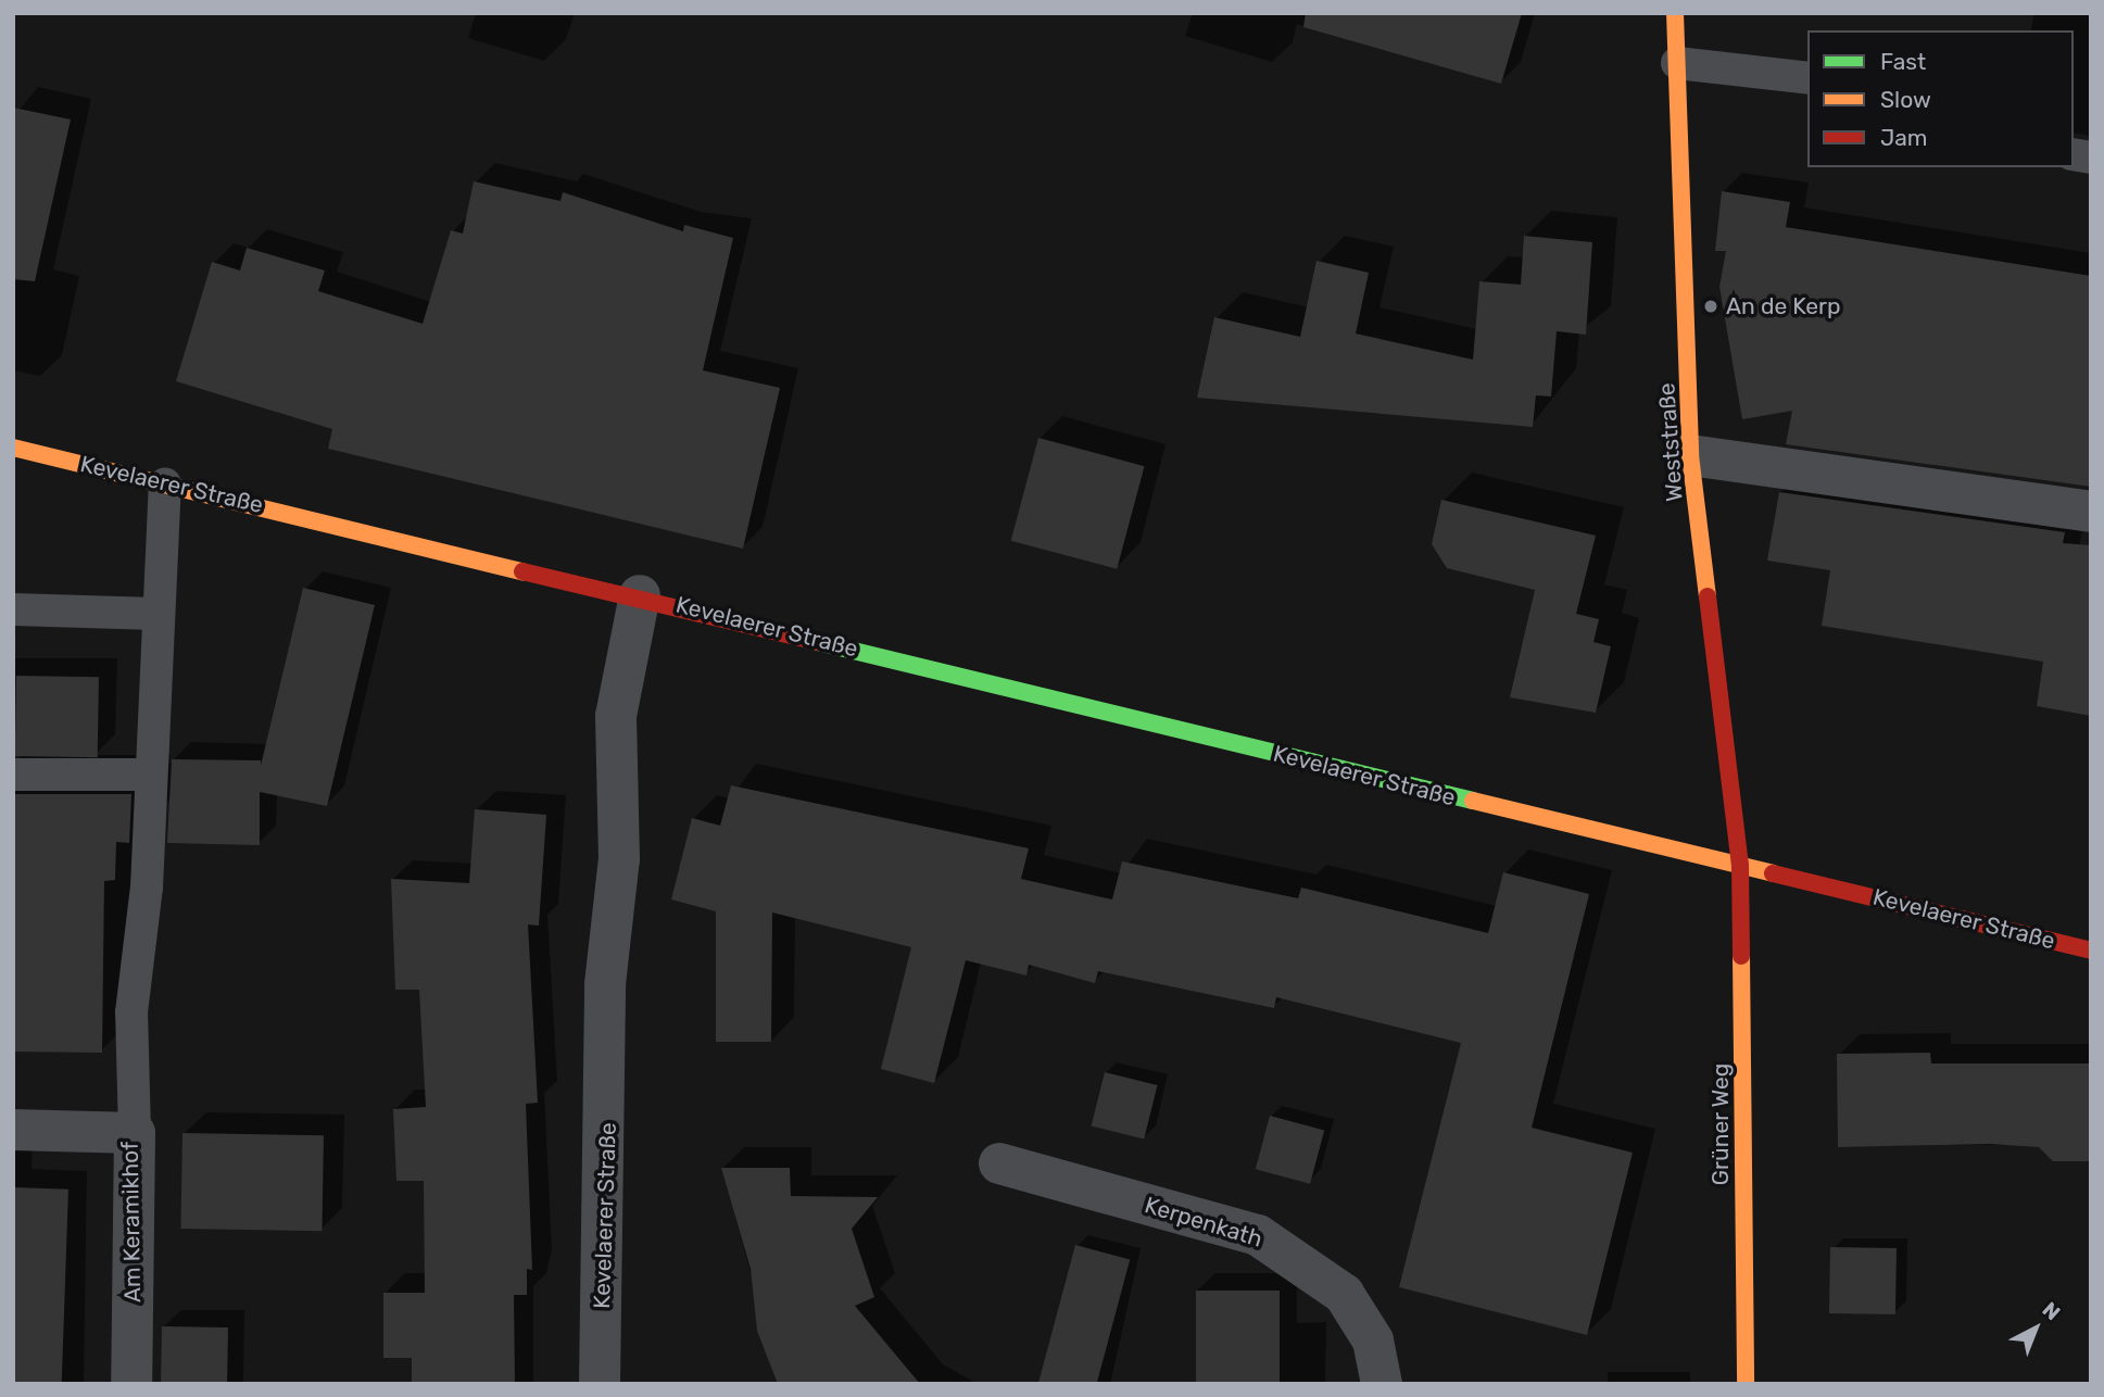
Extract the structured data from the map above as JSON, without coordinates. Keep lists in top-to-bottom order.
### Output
{
  "streets": {
    "main road": ["Weststraße", "Kevelaerer Straße", "Grüner Weg"],
    "street": ["Am Keramikhof", "Kerpenkath"]
  },
  "crossings": [
    ["Weststraße", "Kevelaerer Straße"],
    ["Weststraße", "Grüner Weg"],
    ["Kevelaerer Straße", "Grüner Weg"]
  ],
  "places": ["An de Kerp"],
  "legend": ["Fast", "Slow", "Jam"],
  "north": "top right"
}
